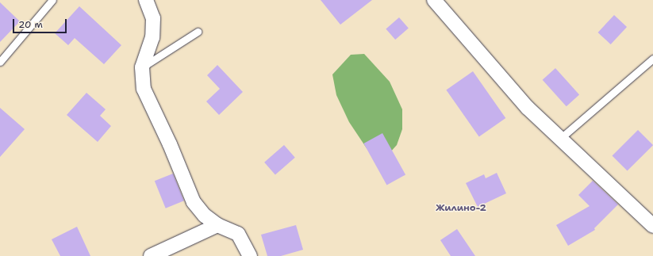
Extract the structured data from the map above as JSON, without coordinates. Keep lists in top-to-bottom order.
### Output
{
  "districts": ["Жилино-2"],
  "scale_bar": "20 m"
}
